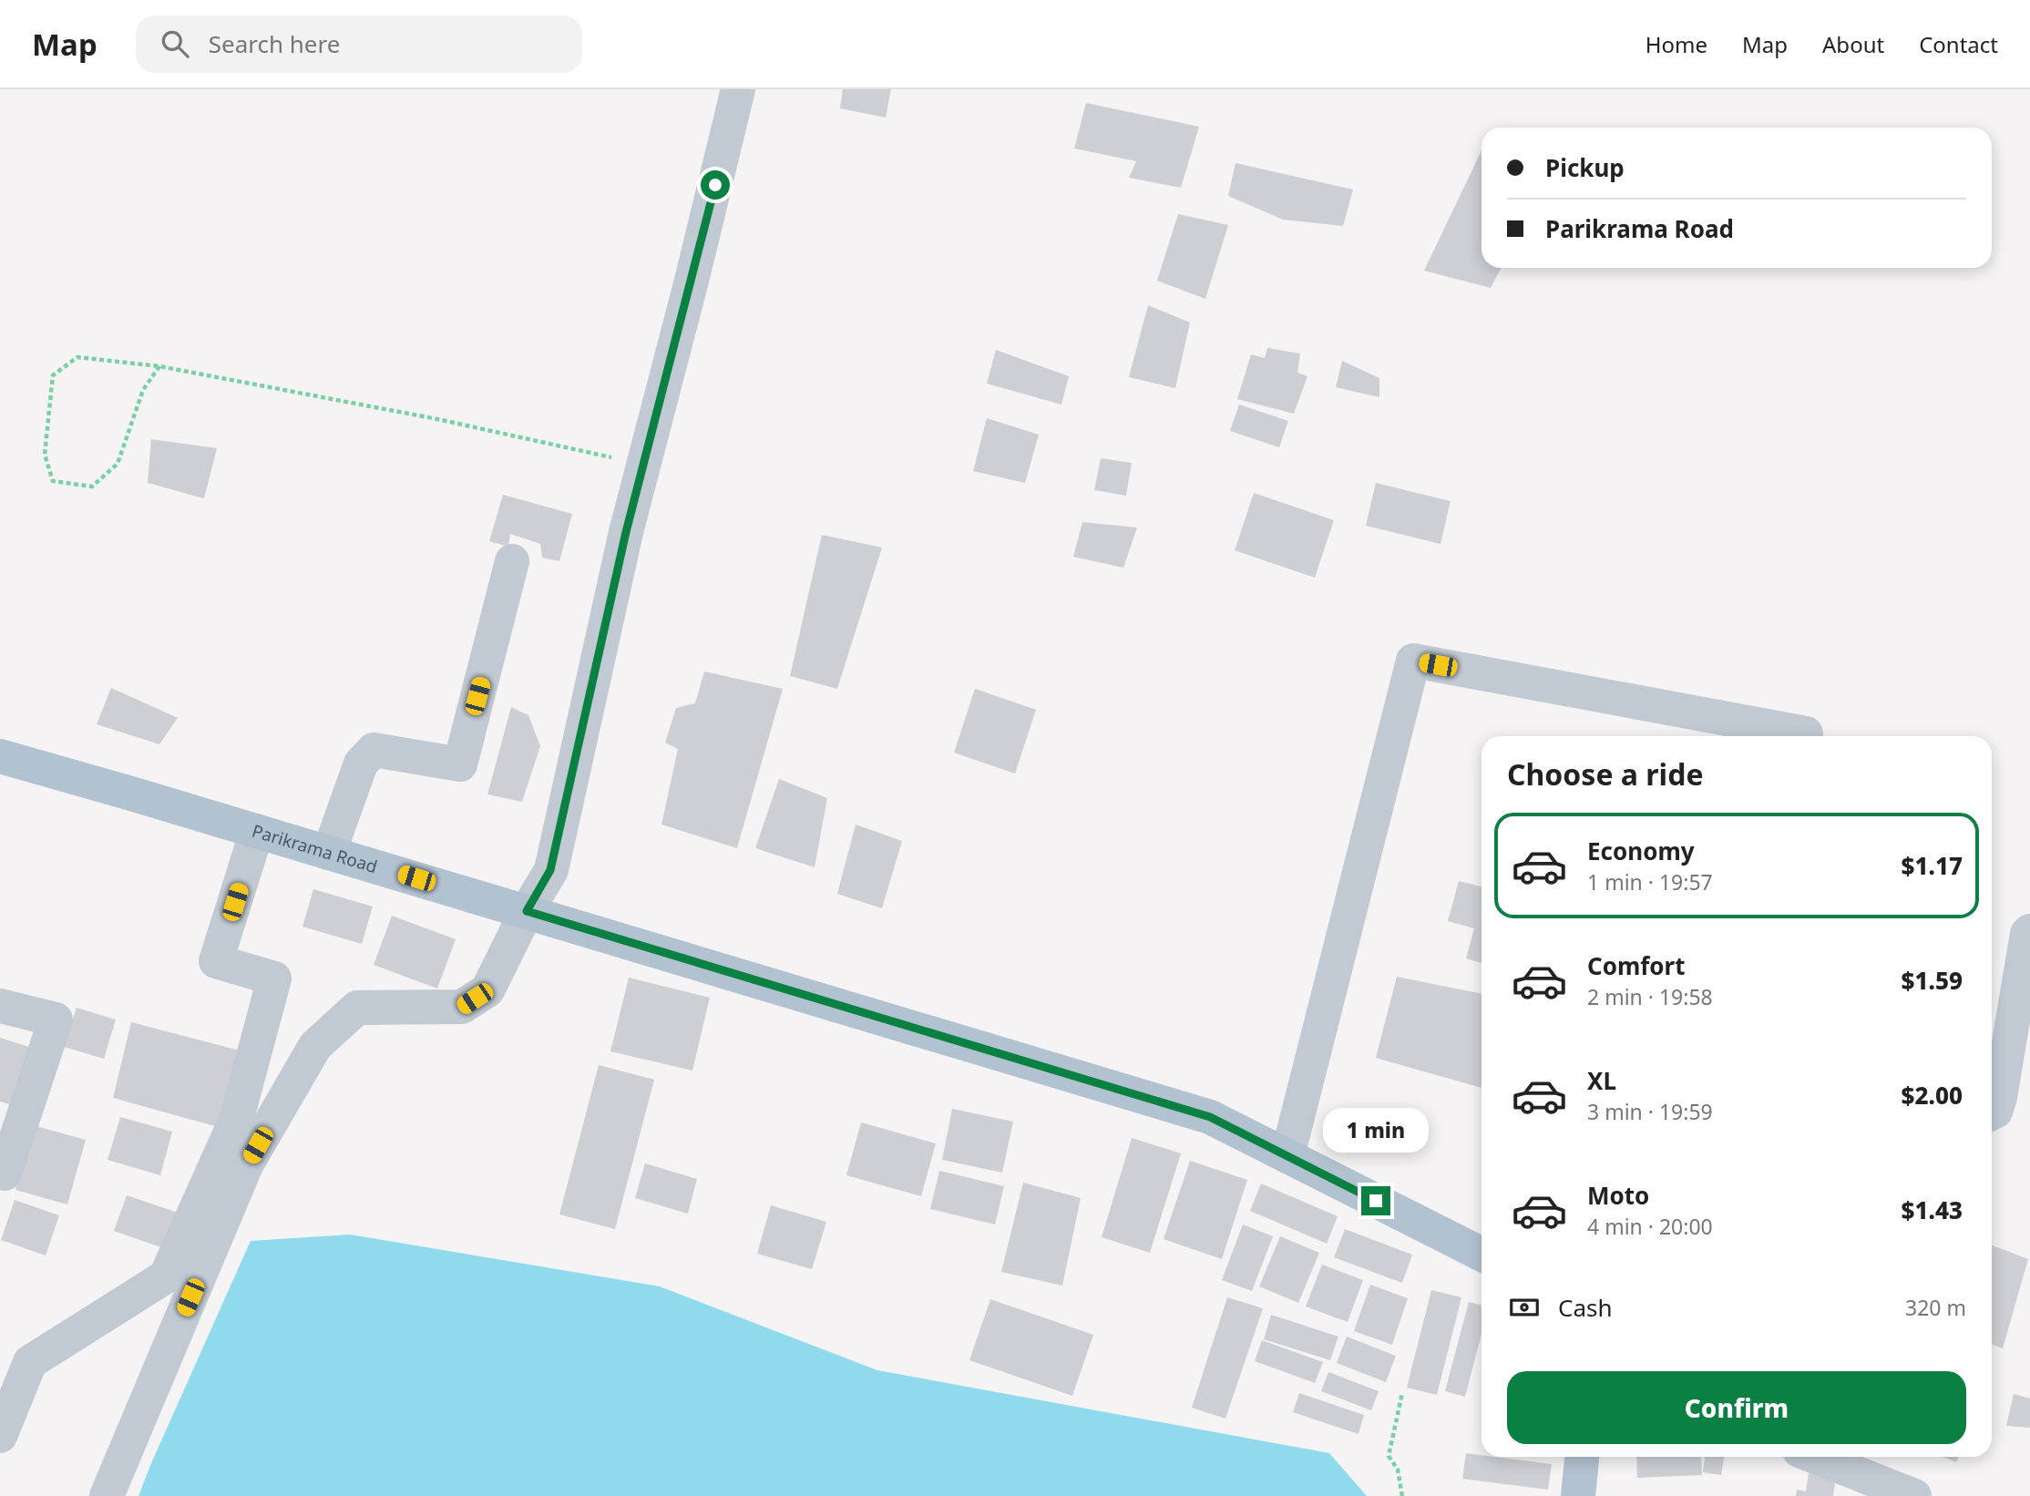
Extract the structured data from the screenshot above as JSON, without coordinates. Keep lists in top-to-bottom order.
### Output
{
  "streets": {
    "main road": ["Parikrama Road"]
  },
  "page": {
    "header": "Map",
    "search": "Search here",
    "nav": [
      "Home",
      "Map",
      "About",
      "Contact"
    ],
    "banner": ["Pickup", "Parikrama Road"],
    "heading": "Choose a ride",
    "list": [
      {
        "name": "Economy",
        "note": "1 min · 19:57",
        "value": "$1.17"
      },
      {
        "name": "Comfort",
        "note": "2 min · 19:58",
        "value": "$1.59"
      },
      {
        "name": "XL",
        "note": "3 min · 19:59",
        "value": "$2.00"
      },
      {
        "name": "Moto",
        "note": "4 min · 20:00",
        "value": "$1.43"
      }
    ],
    "bubble": "1 min",
    "pay": ["Cash", "320 m"],
    "buttons": "Confirm"
  }
}
